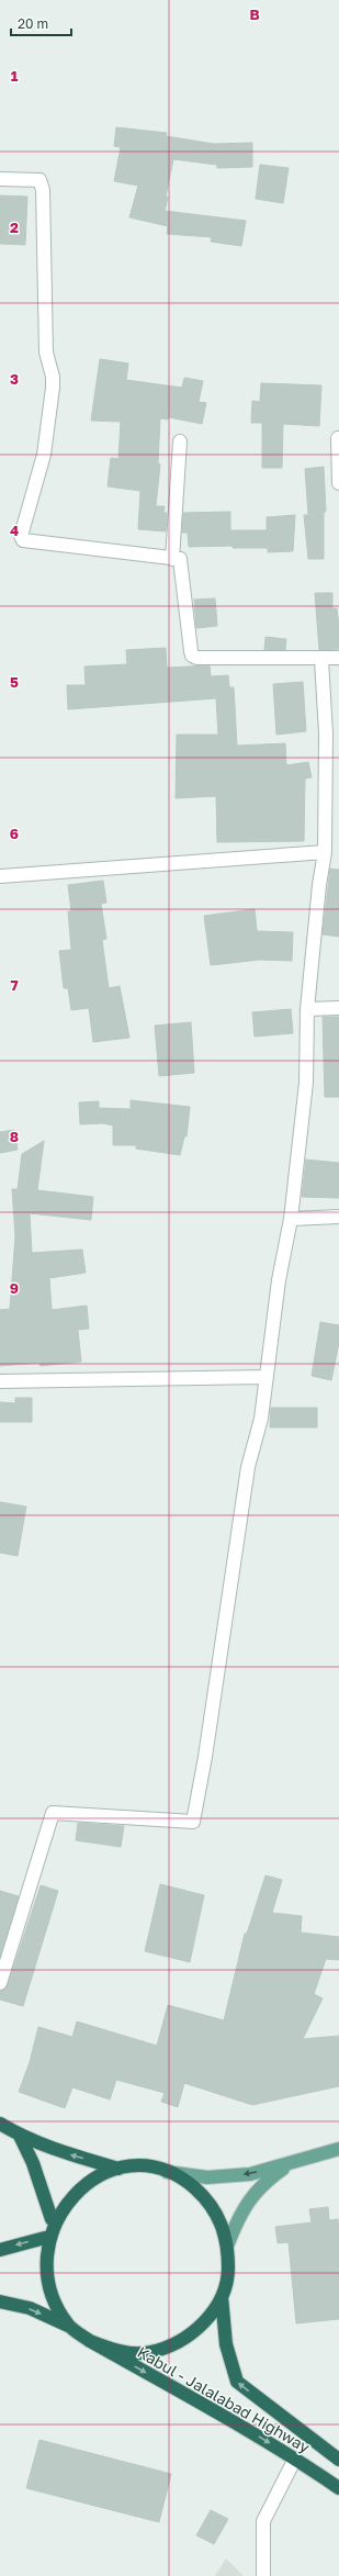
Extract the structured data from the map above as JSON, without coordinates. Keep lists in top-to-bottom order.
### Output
{
  "streets": {
    "highway": ["Kabul - Jalalabad Highway"]
  },
  "scale_bar": "20 m",
  "grid": {
    "columns": ["B"],
    "rows": [
      "1",
      "2",
      "3",
      "4",
      "5",
      "6",
      "7",
      "8",
      "9"
    ]
  }
}
